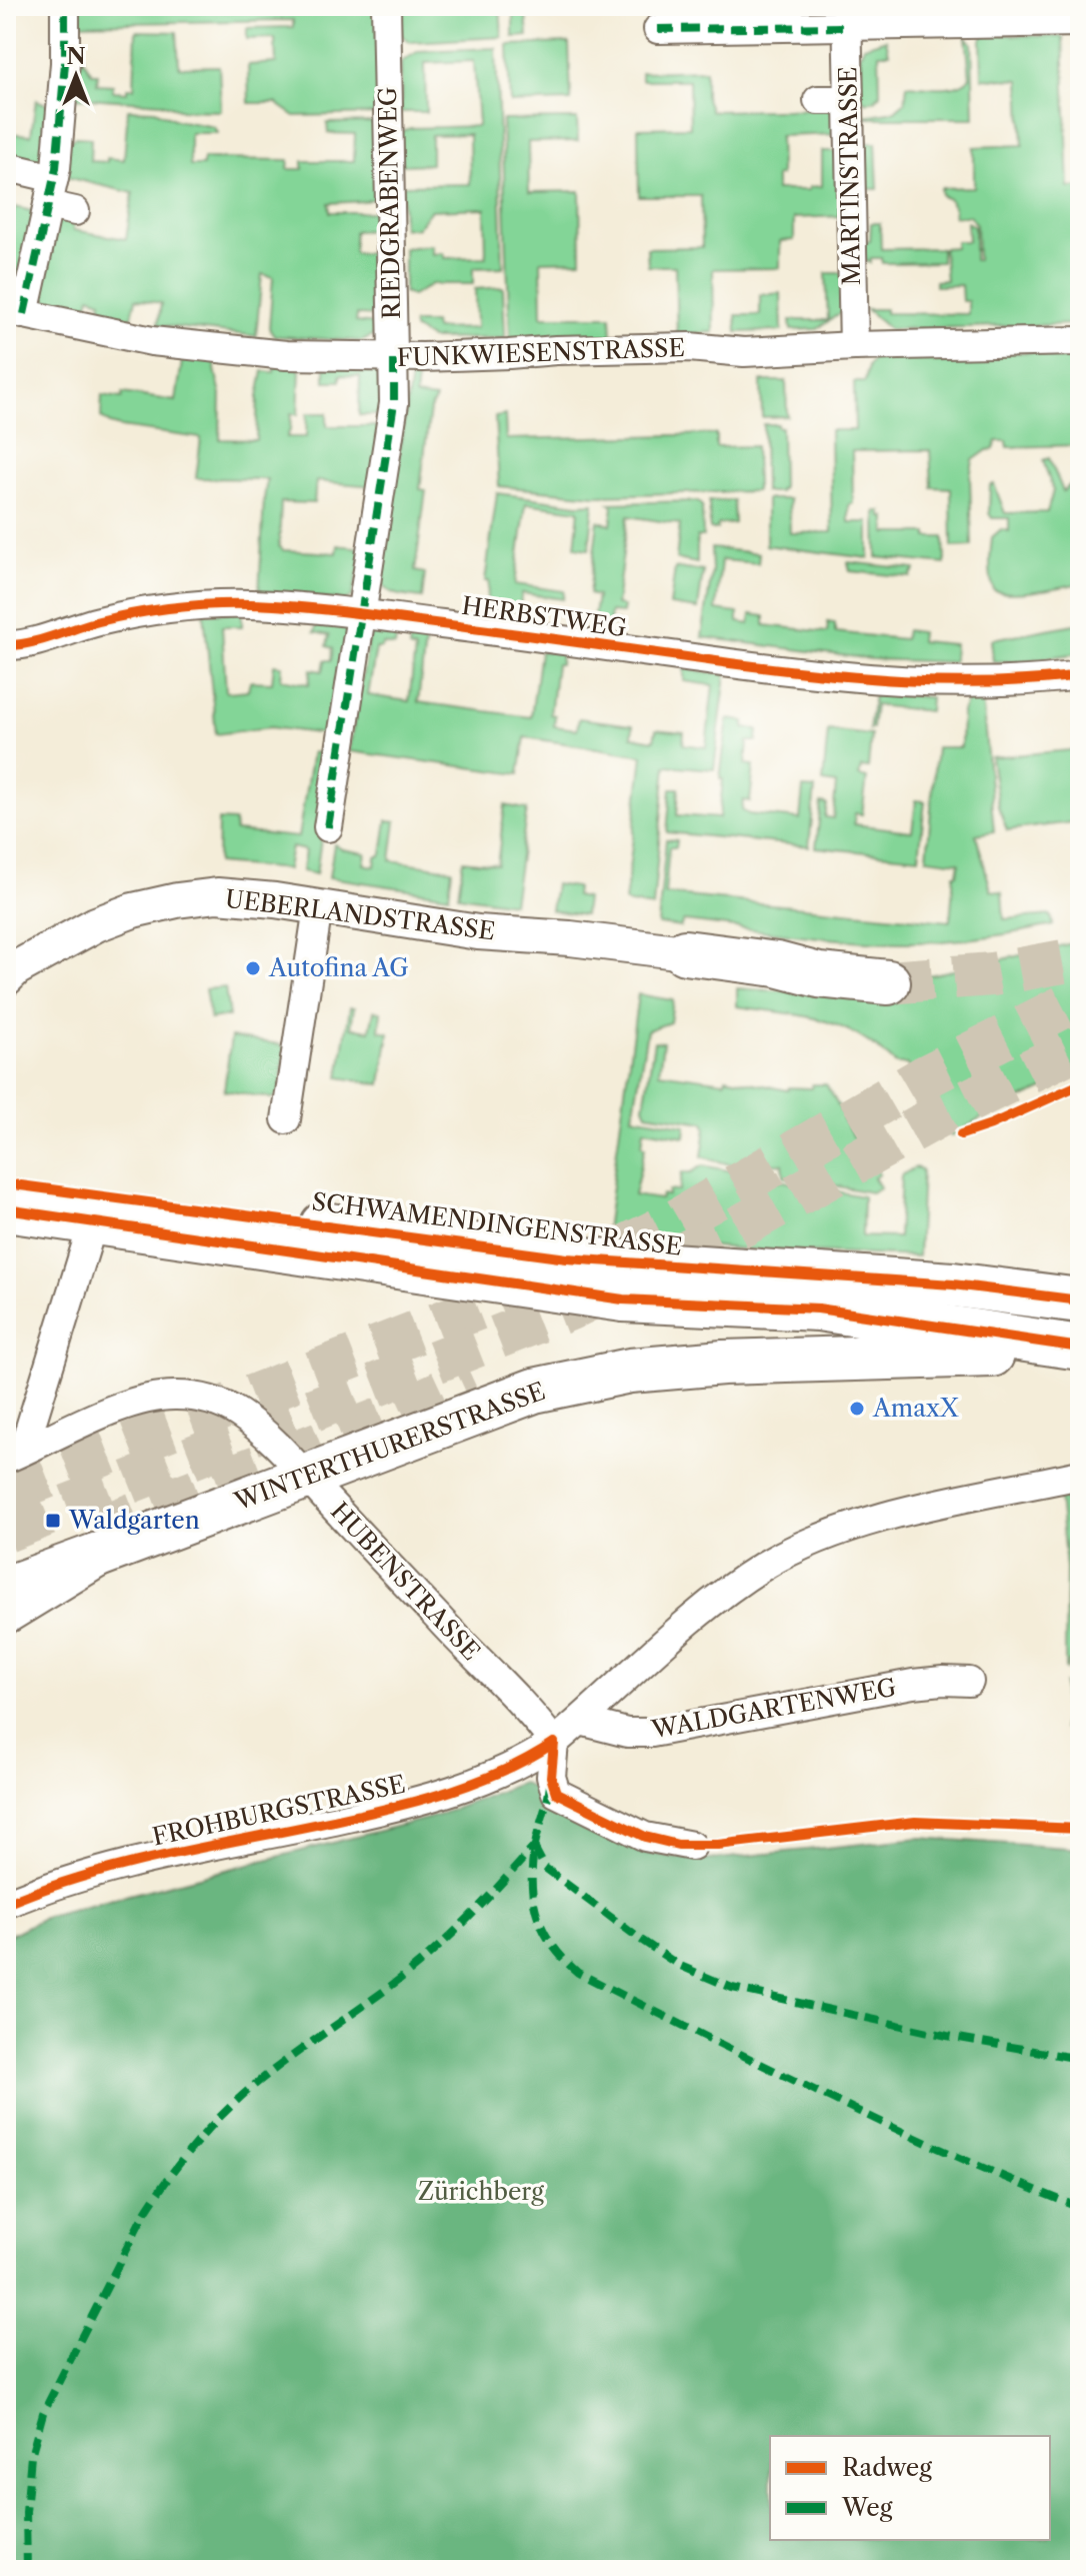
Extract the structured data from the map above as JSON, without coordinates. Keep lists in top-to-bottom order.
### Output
{
  "streets": {
    "main road": ["SCHWAMENDINGENSTRASSE", "WINTERTHURERSTRASSE"],
    "street": [
      "MARTINSTRASSE",
      "RIEDGRABENWEG",
      "FUNKWIESENSTRASSE",
      "HERBSTWEG",
      "UEBERLANDSTRASSE",
      "HUBENSTRASSE",
      "WALDGARTENWEG",
      "FROHBURGSTRASSE"
    ]
  },
  "crossings": [
    ["MARTINSTRASSE", "FUNKWIESENSTRASSE"],
    ["RIEDGRABENWEG", "FUNKWIESENSTRASSE"],
    ["RIEDGRABENWEG", "HERBSTWEG"],
    ["WINTERTHURERSTRASSE", "HUBENSTRASSE"],
    ["HUBENSTRASSE", "FROHBURGSTRASSE"],
    ["WALDGARTENWEG", "FROHBURGSTRASSE"]
  ],
  "parks": ["Zürichberg"],
  "places": {
    "other": ["Autofina AG", "AmaxX"],
    "transit": ["Waldgarten"]
  },
  "legend": ["Radweg", "Weg"],
  "north": "top"
}
